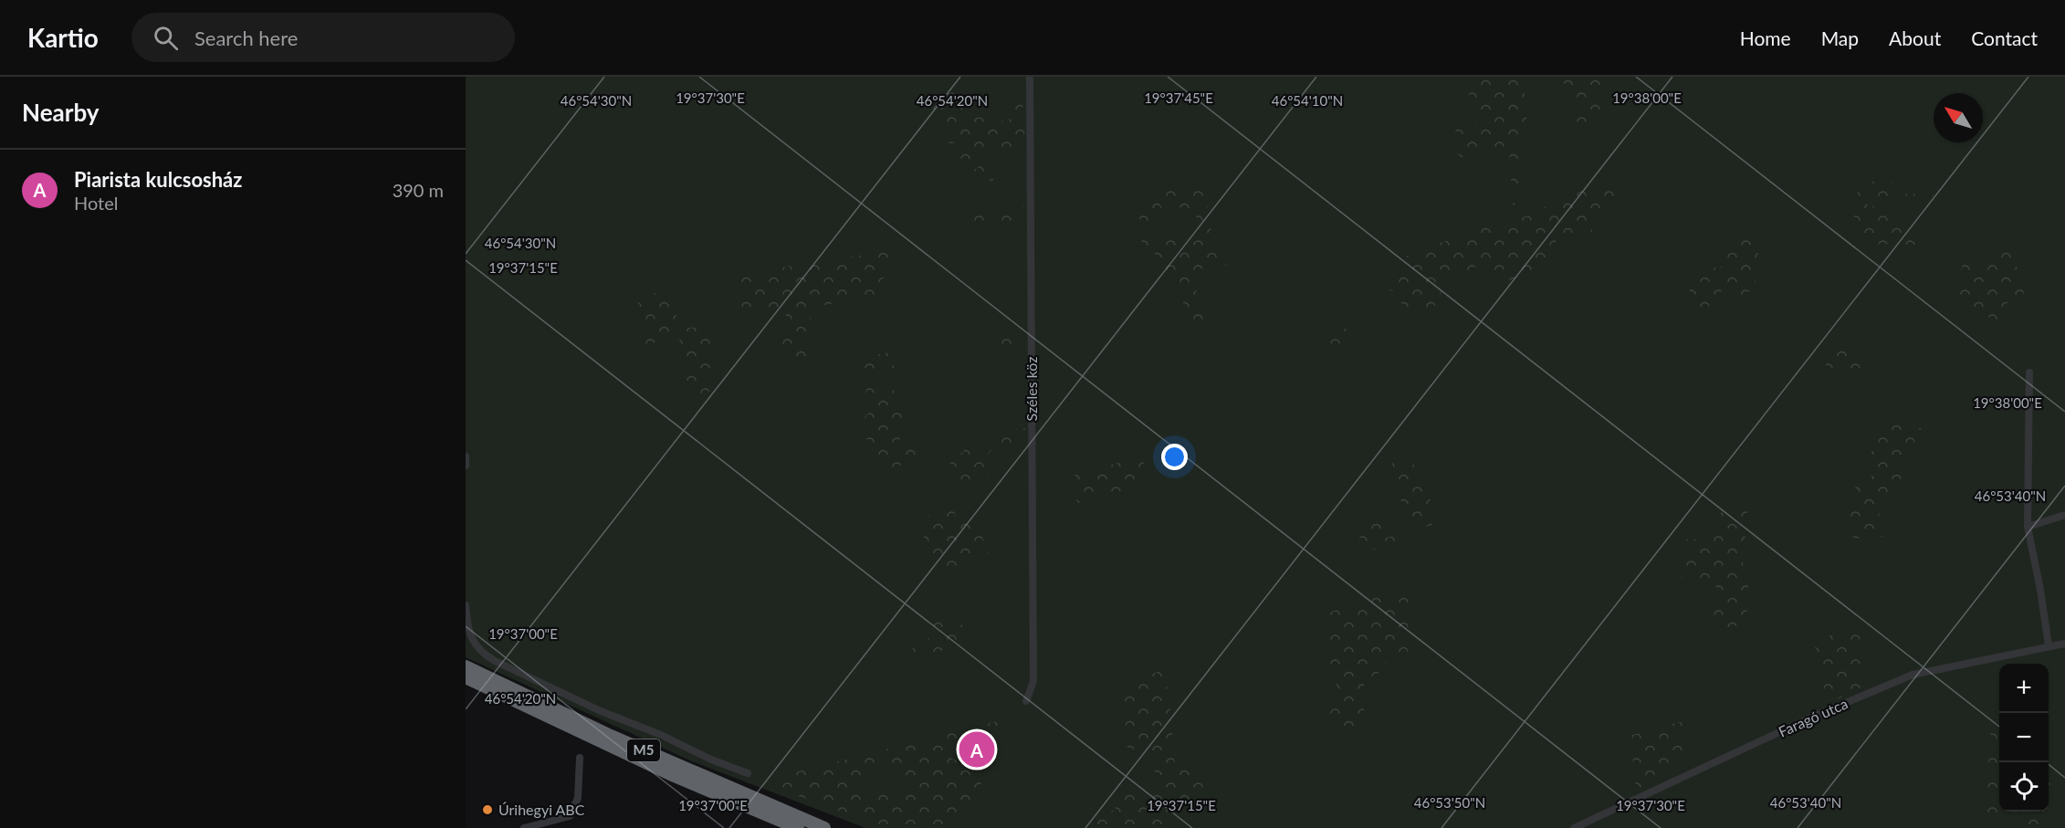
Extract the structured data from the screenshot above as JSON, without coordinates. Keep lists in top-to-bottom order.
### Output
{
  "streets": {
    "highway": ["M5"],
    "street": ["Széles köz", "Faragó utca"]
  },
  "places": ["Úrihegyi ABC"],
  "north": "top left",
  "page": {
    "header": "Kartio",
    "search": "Search here",
    "nav": [
      "Home",
      "Map",
      "About",
      "Contact"
    ],
    "heading": "Nearby",
    "list": [
      {
        "mark": "A",
        "name": "Piarista kulcsosház",
        "note": "Hotel",
        "value": "390 m"
      }
    ],
    "map_buttons": ["+", "−"],
    "pins": "A"
  },
  "coordinates": [
    "19°37'30\"E",
    "19°37'45\"E",
    "19°38'00\"E",
    "46°54'30\"N",
    "46°54'20\"N",
    "46°54'10\"N",
    "19°37'15\"E",
    "46°53'40\"N",
    "19°37'00\"E",
    "46°53'50\"N"
  ]
}
